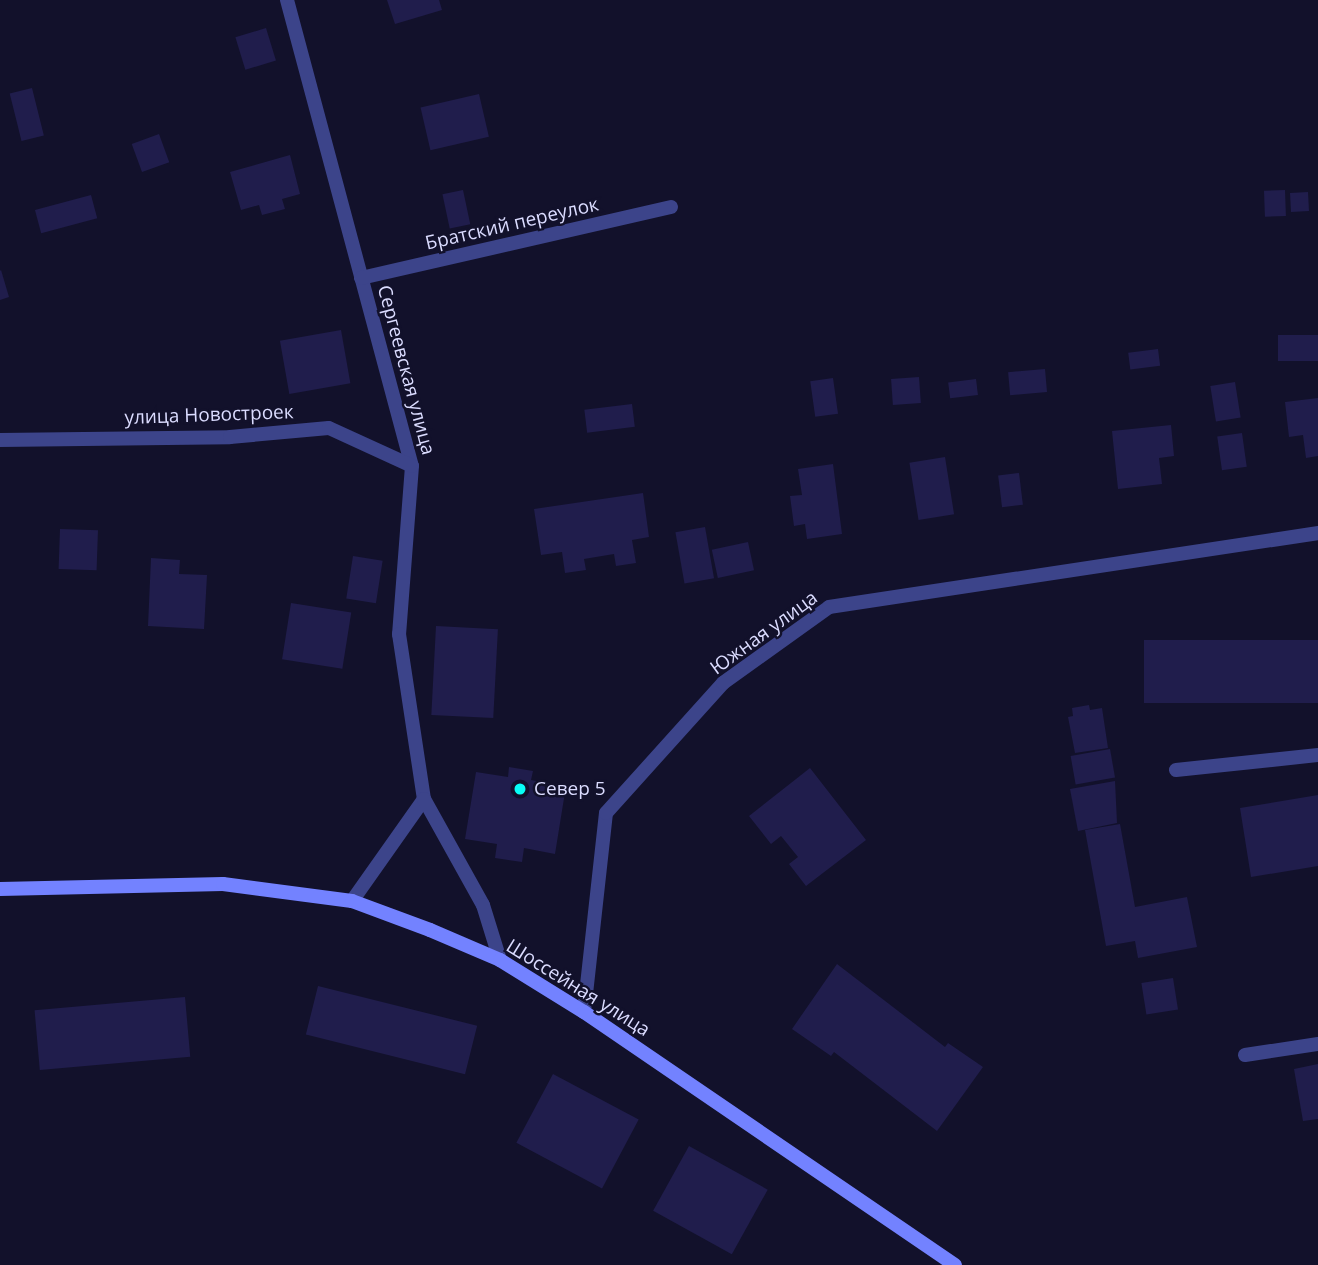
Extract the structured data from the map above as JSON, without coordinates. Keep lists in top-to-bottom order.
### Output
{
  "streets": {
    "main road": ["Шоссейная улица"],
    "street": [
      "Братский переулок",
      "Сергеевская улица",
      "улица Новостроек",
      "Южная улица"
    ]
  },
  "crossings": [
    ["Братский переулок", "Сергеевская улица"],
    ["Сергеевская улица", "улица Новостроек"],
    ["Южная улица", "Шоссейная улица"]
  ],
  "places": ["Север 5"]
}
